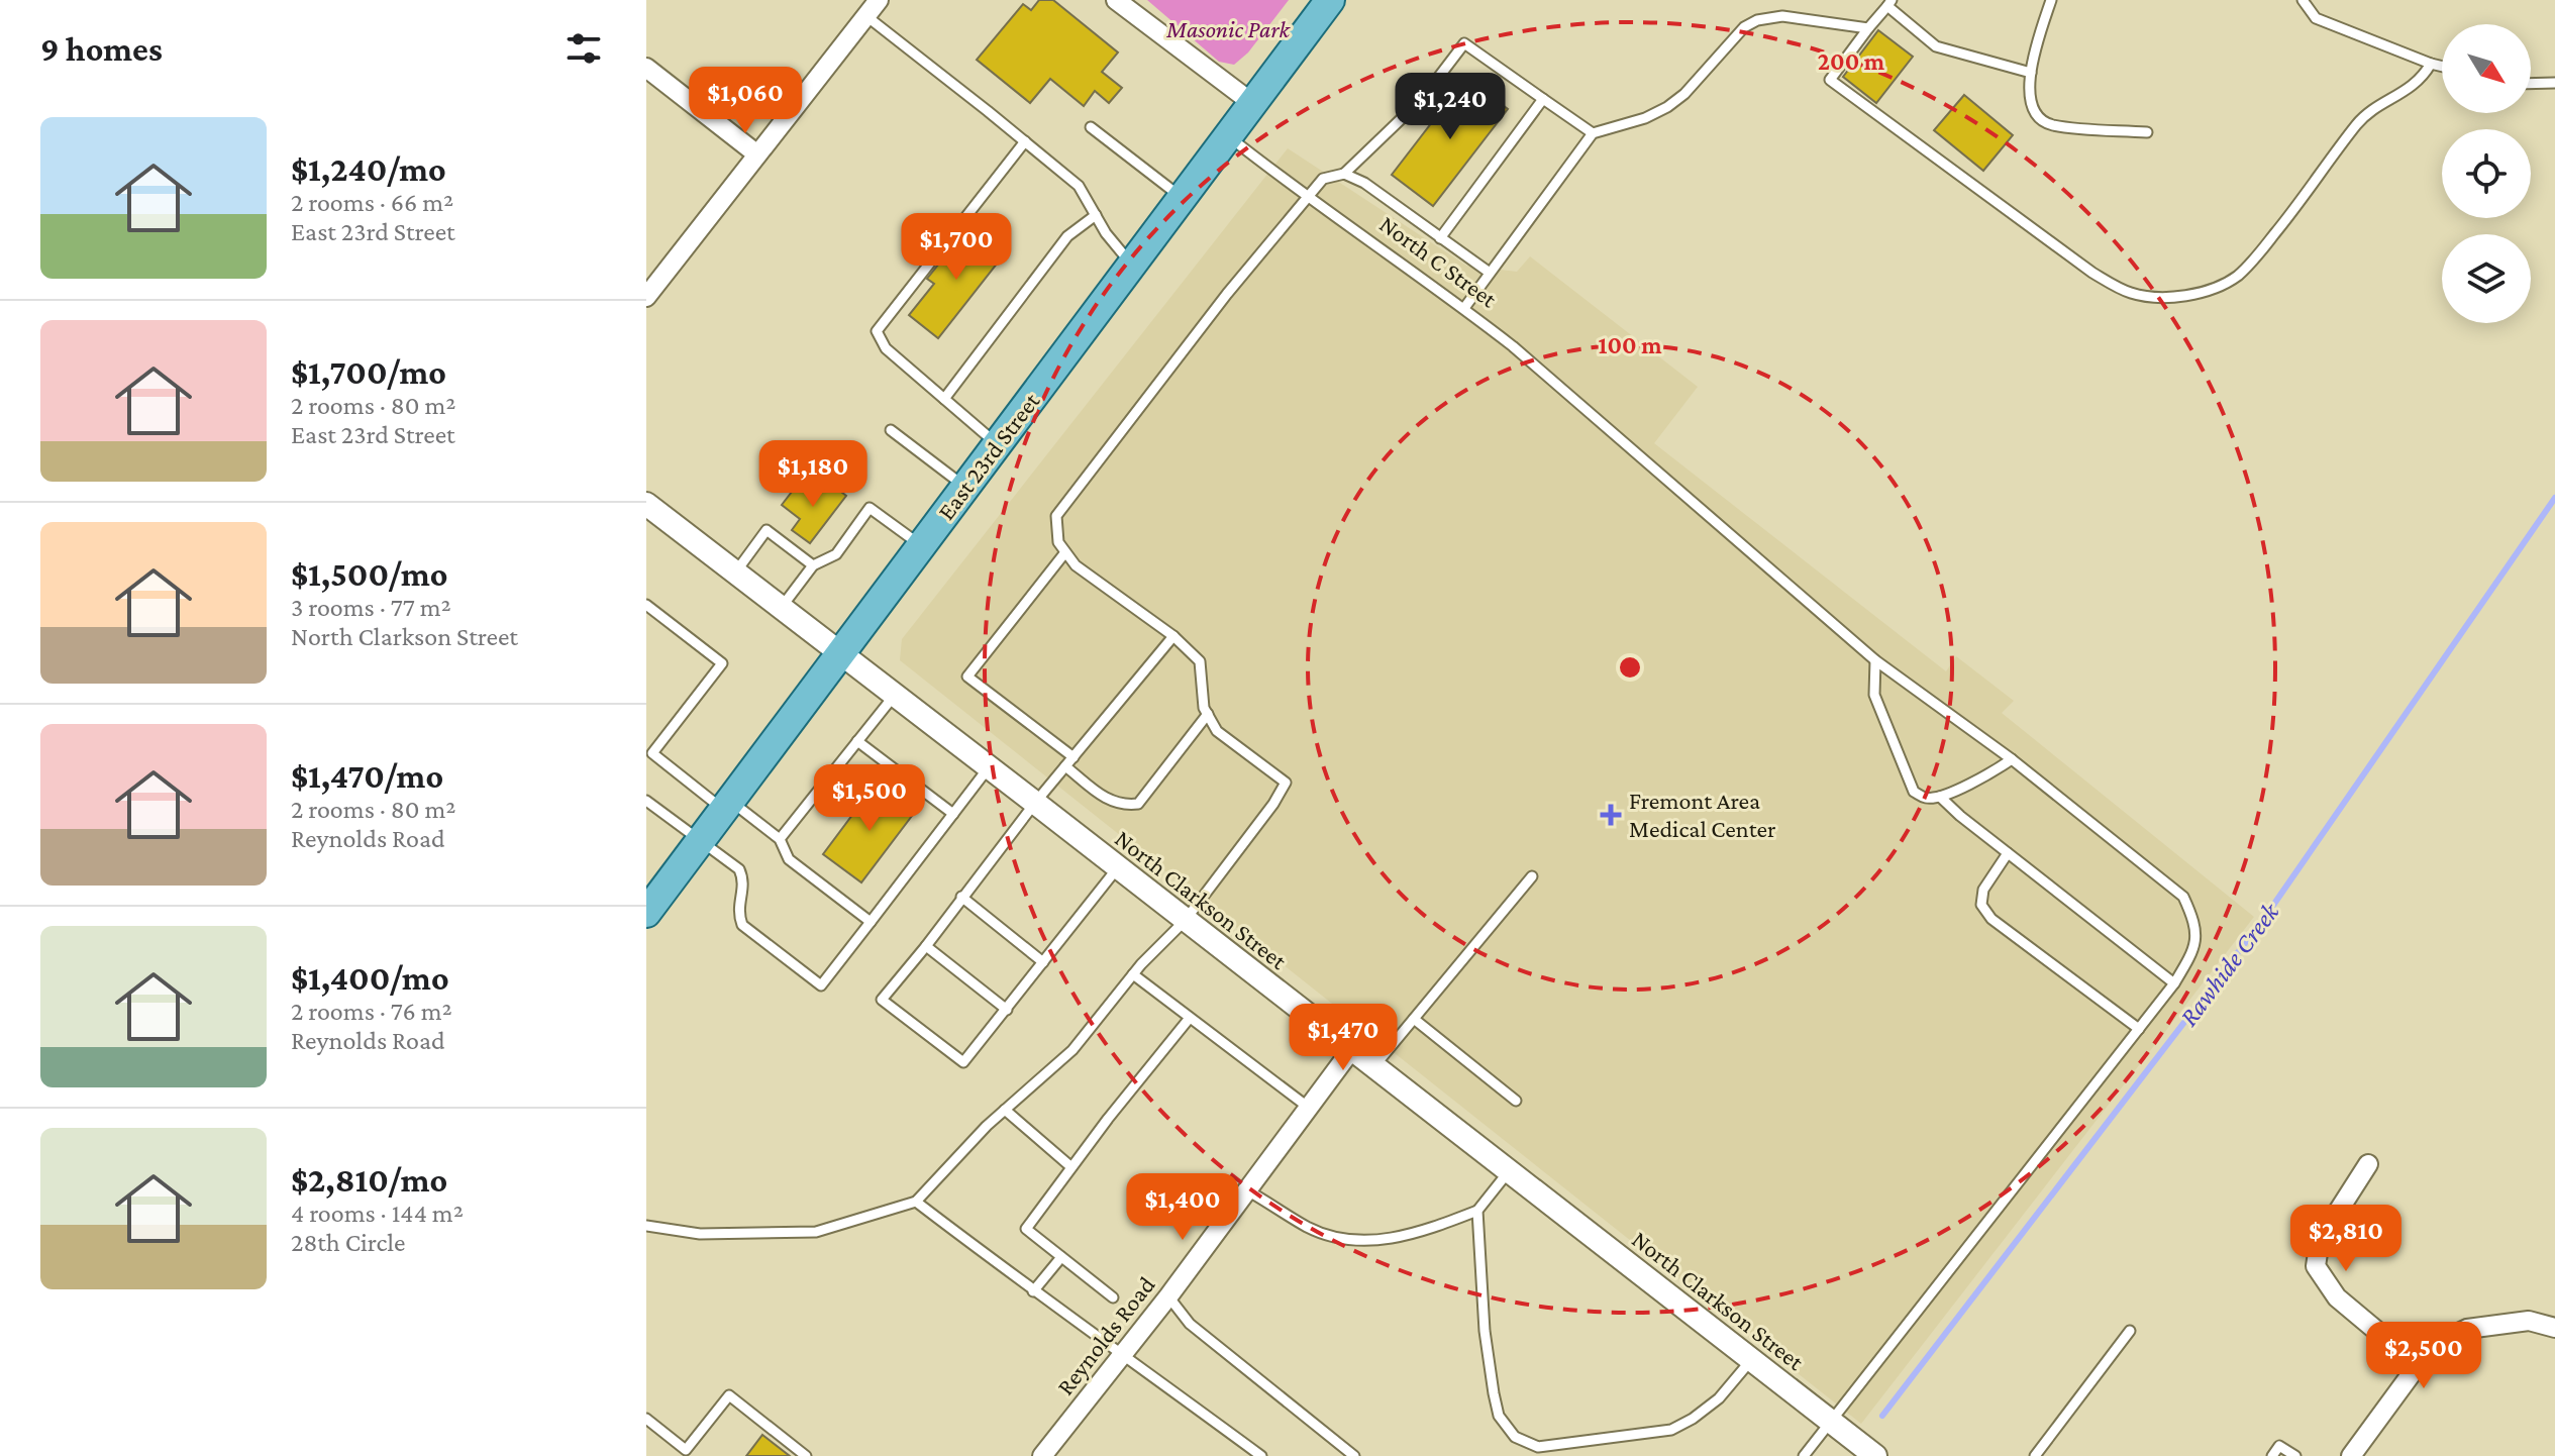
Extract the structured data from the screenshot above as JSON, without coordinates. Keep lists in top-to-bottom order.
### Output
{
  "streets": {
    "main road": ["East 23rd Street"],
    "street": ["North Clarkson Street", "Reynolds Road"],
    "lane": ["North C Street"]
  },
  "crossings": [
    ["North C Street", "East 23rd Street"],
    ["North C Street", "North Clarkson Street"],
    ["East 23rd Street", "North Clarkson Street"],
    ["North Clarkson Street", "Reynolds Road"]
  ],
  "water": ["Rawhide Creek"],
  "parks": ["Masonic Park"],
  "places": {
    "health": ["Fremont Area Medical Center"]
  },
  "north": "bottom right",
  "page": {
    "heading": "9 homes",
    "price": [
      "$1,060",
      "$1,240",
      "$1,700",
      "$1,180",
      "$1,500",
      "$1,470",
      "$1,400",
      "$2,810",
      "$2,500"
    ],
    "list": [
      {
        "name": "$1,240/mo",
        "note": "2 rooms · 66 m² · East 23rd Street"
      },
      {
        "name": "$1,700/mo",
        "note": "2 rooms · 80 m² · East 23rd Street"
      },
      {
        "name": "$1,500/mo",
        "note": "3 rooms · 77 m² · North Clarkson Street"
      },
      {
        "name": "$1,470/mo",
        "note": "2 rooms · 80 m² · Reynolds Road"
      },
      {
        "name": "$1,400/mo",
        "note": "2 rooms · 76 m² · Reynolds Road"
      },
      {
        "name": "$2,810/mo",
        "note": "4 rooms · 144 m² · 28th Circle"
      }
    ]
  },
  "rings": ["200 m", "100 m"]
}
